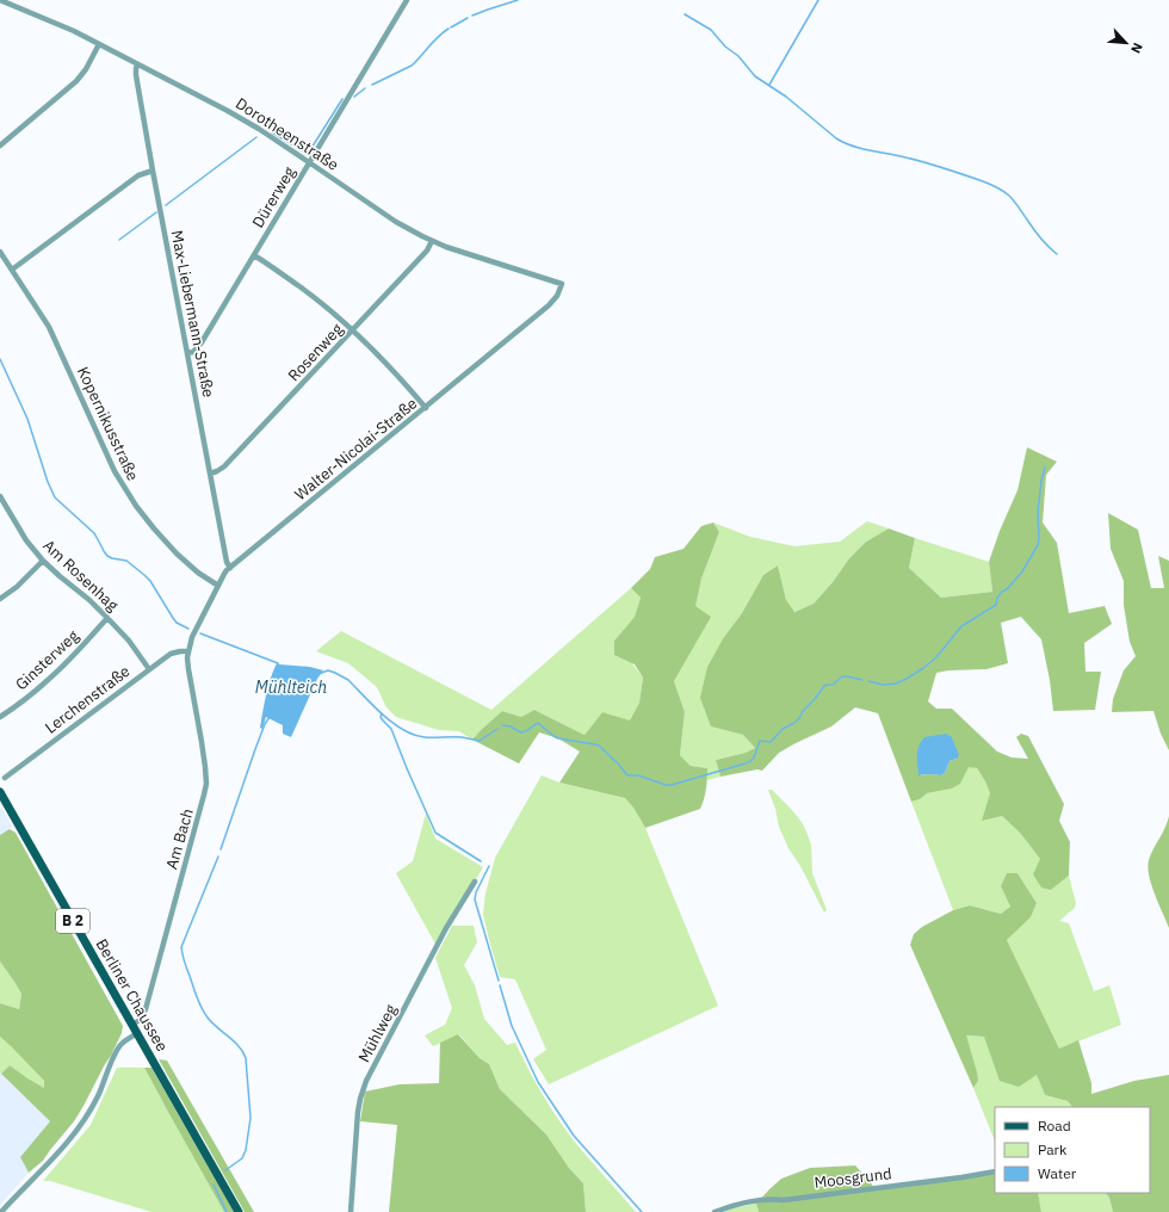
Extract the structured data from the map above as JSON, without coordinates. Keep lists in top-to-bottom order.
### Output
{
  "streets": {
    "main road": ["B 2", "Berliner Chaussee"],
    "street": [
      "Dorotheenstraße",
      "Dürerweg",
      "Max-Liebermann-Straße",
      "Rosenweg",
      "Kopernikusstraße",
      "Walter-Nicolai-Straße",
      "Am Rosenhag",
      "Ginsterweg",
      "Lerchenstraße",
      "Am Bach",
      "Mühlweg",
      "Moosgrund"
    ]
  },
  "crossings": [
    ["Dorotheenstraße", "Dürerweg"],
    ["Dorotheenstraße", "Max-Liebermann-Straße"],
    ["Dorotheenstraße", "Rosenweg"],
    ["Dorotheenstraße", "Walter-Nicolai-Straße"],
    ["Dürerweg", "Max-Liebermann-Straße"],
    ["Max-Liebermann-Straße", "Rosenweg"],
    ["Max-Liebermann-Straße", "Walter-Nicolai-Straße"],
    ["Kopernikusstraße", "Walter-Nicolai-Straße"],
    ["Walter-Nicolai-Straße", "Lerchenstraße"],
    ["Walter-Nicolai-Straße", "Am Bach"],
    ["Am Rosenhag", "Ginsterweg"],
    ["Am Rosenhag", "Lerchenstraße"],
    ["Lerchenstraße", "Am Bach"],
    ["Am Bach", "Berliner Chaussee"]
  ],
  "water": ["Mühlteich"],
  "legend": ["Road", "Park", "Water"],
  "north": "bottom right"
}
